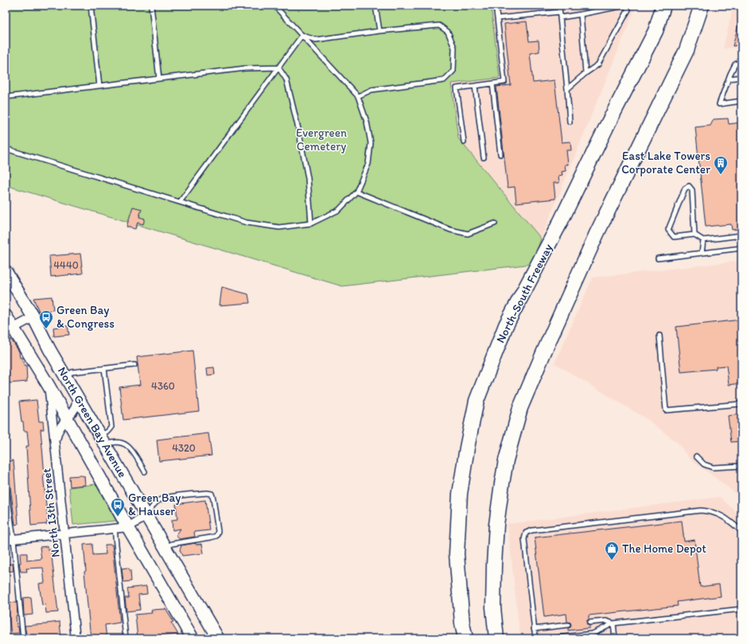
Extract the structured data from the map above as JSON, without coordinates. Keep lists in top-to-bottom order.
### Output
{
  "streets": {
    "highway": ["North-South Freeway"],
    "main road": ["North Green Bay Avenue"],
    "street": ["North 13th Street"]
  },
  "crossings": [
    ["North Green Bay Avenue", "North 13th Street"]
  ],
  "parks": ["Evergreen Cemetery"],
  "places": {
    "building": ["East Lake Towers Corporate Center"],
    "bus stop": ["Green Bay & Congress", "Green Bay & Hauser"],
    "shop": ["The Home Depot"]
  },
  "house_numbers": ["4440", "4360", "4320"]
}
